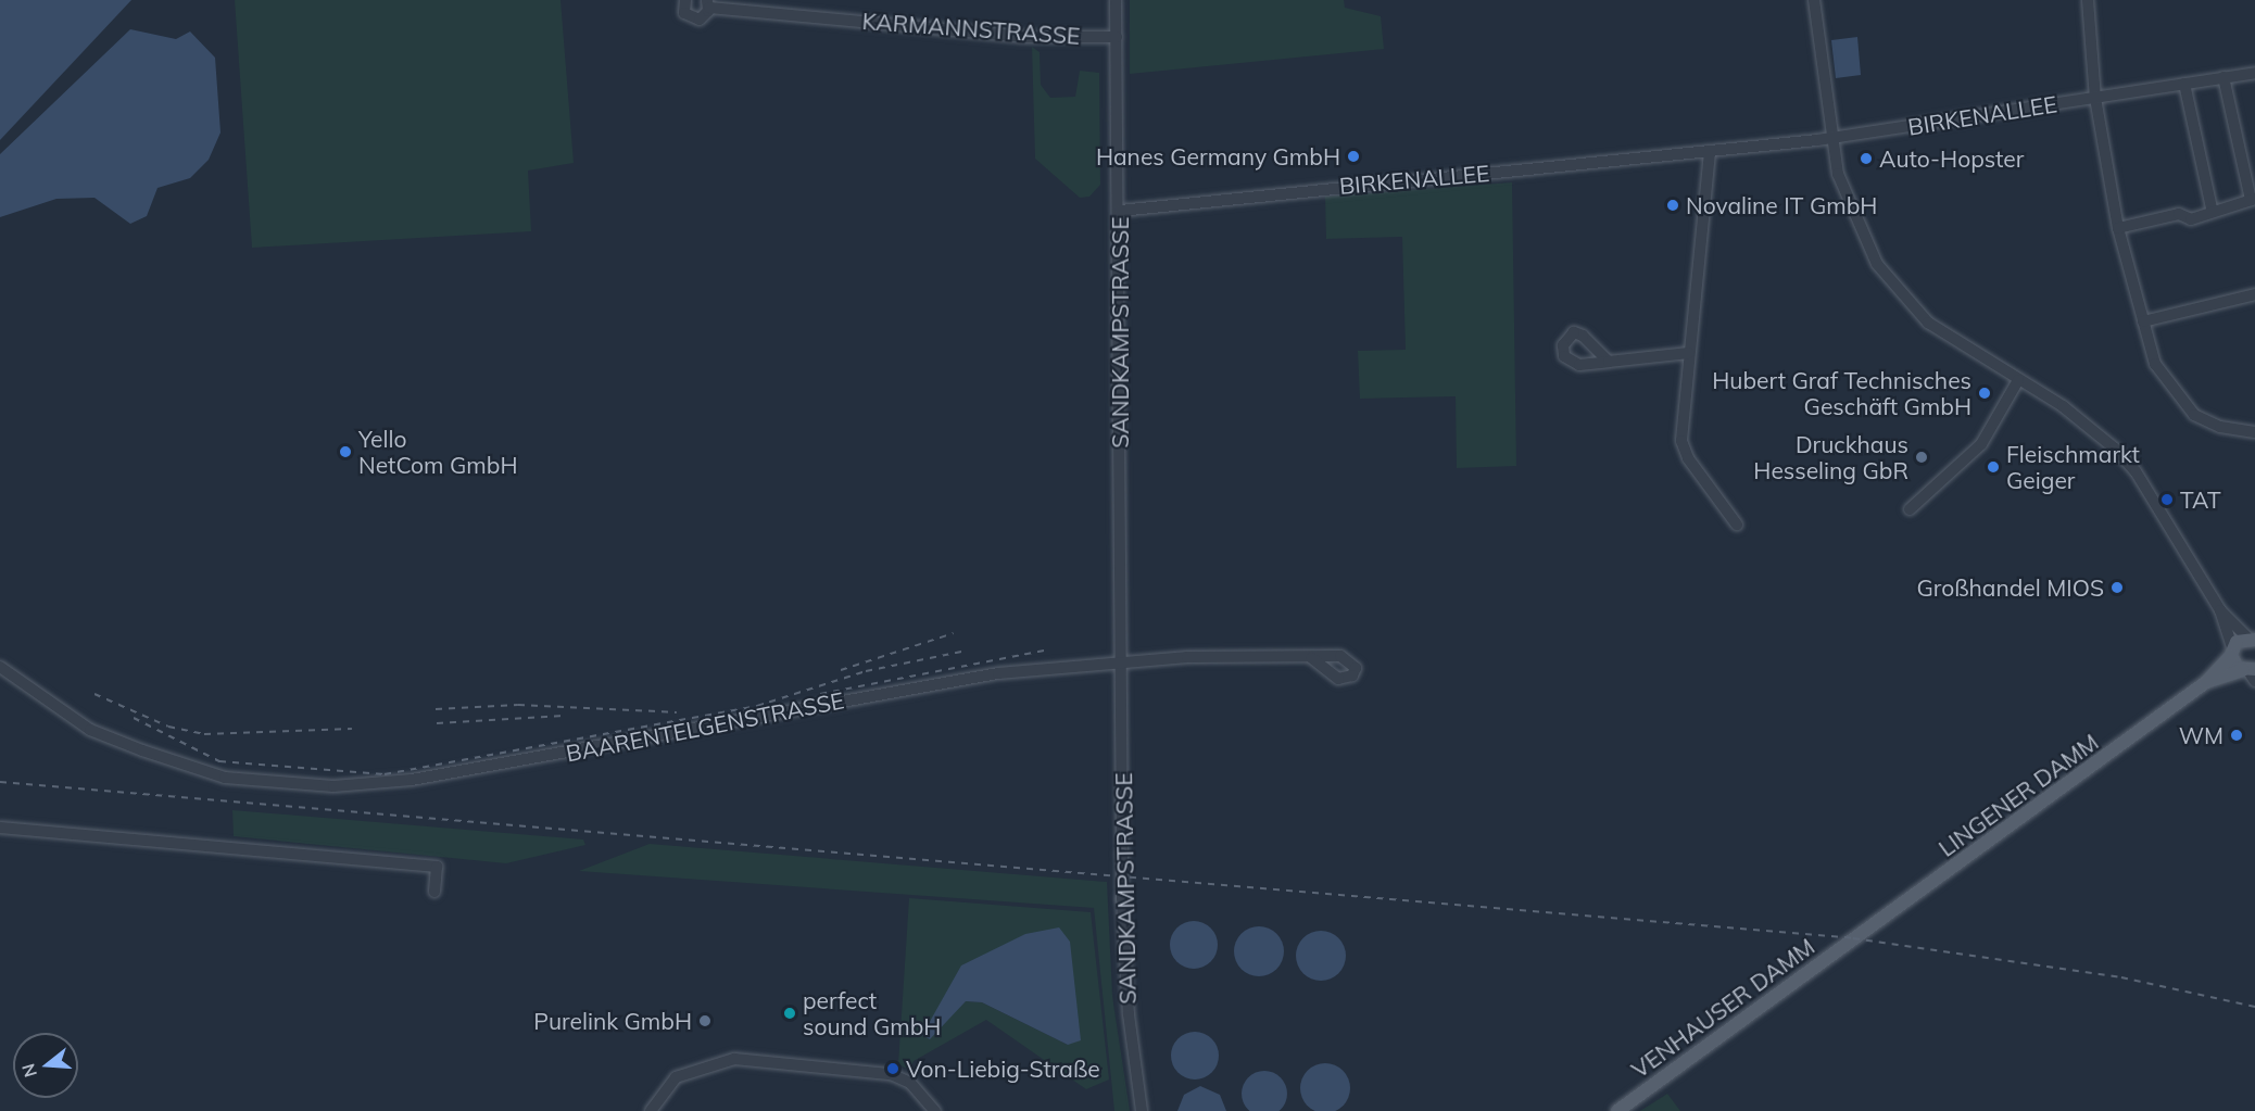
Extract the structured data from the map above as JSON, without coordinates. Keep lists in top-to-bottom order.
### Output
{
  "streets": {
    "main road": ["LINGENER DAMM", "VENHAUSER DAMM"],
    "street": [
      "KARMANNSTRASSE",
      "BIRKENALLEE",
      "SANDKAMPSTRASSE",
      "BAARENTELGENSTRASSE"
    ]
  },
  "crossings": [
    ["KARMANNSTRASSE", "SANDKAMPSTRASSE"],
    ["BIRKENALLEE", "SANDKAMPSTRASSE"],
    ["SANDKAMPSTRASSE", "BAARENTELGENSTRASSE"],
    ["LINGENER DAMM", "VENHAUSER DAMM"]
  ],
  "places": [
    "Hanes Germany GmbH",
    "Auto-Hopster",
    "Novaline IT GmbH",
    "Hubert Graf Technisches Geschäft GmbH",
    "Yello NetCom GmbH",
    "Druckhaus Hesseling GbR",
    "Fleischmarkt Geiger",
    "TAT",
    "Großhandel MIOS",
    "WM",
    "perfect sound GmbH",
    "Purelink GmbH",
    "Von-Liebig-Straße"
  ],
  "north": "left"
}
